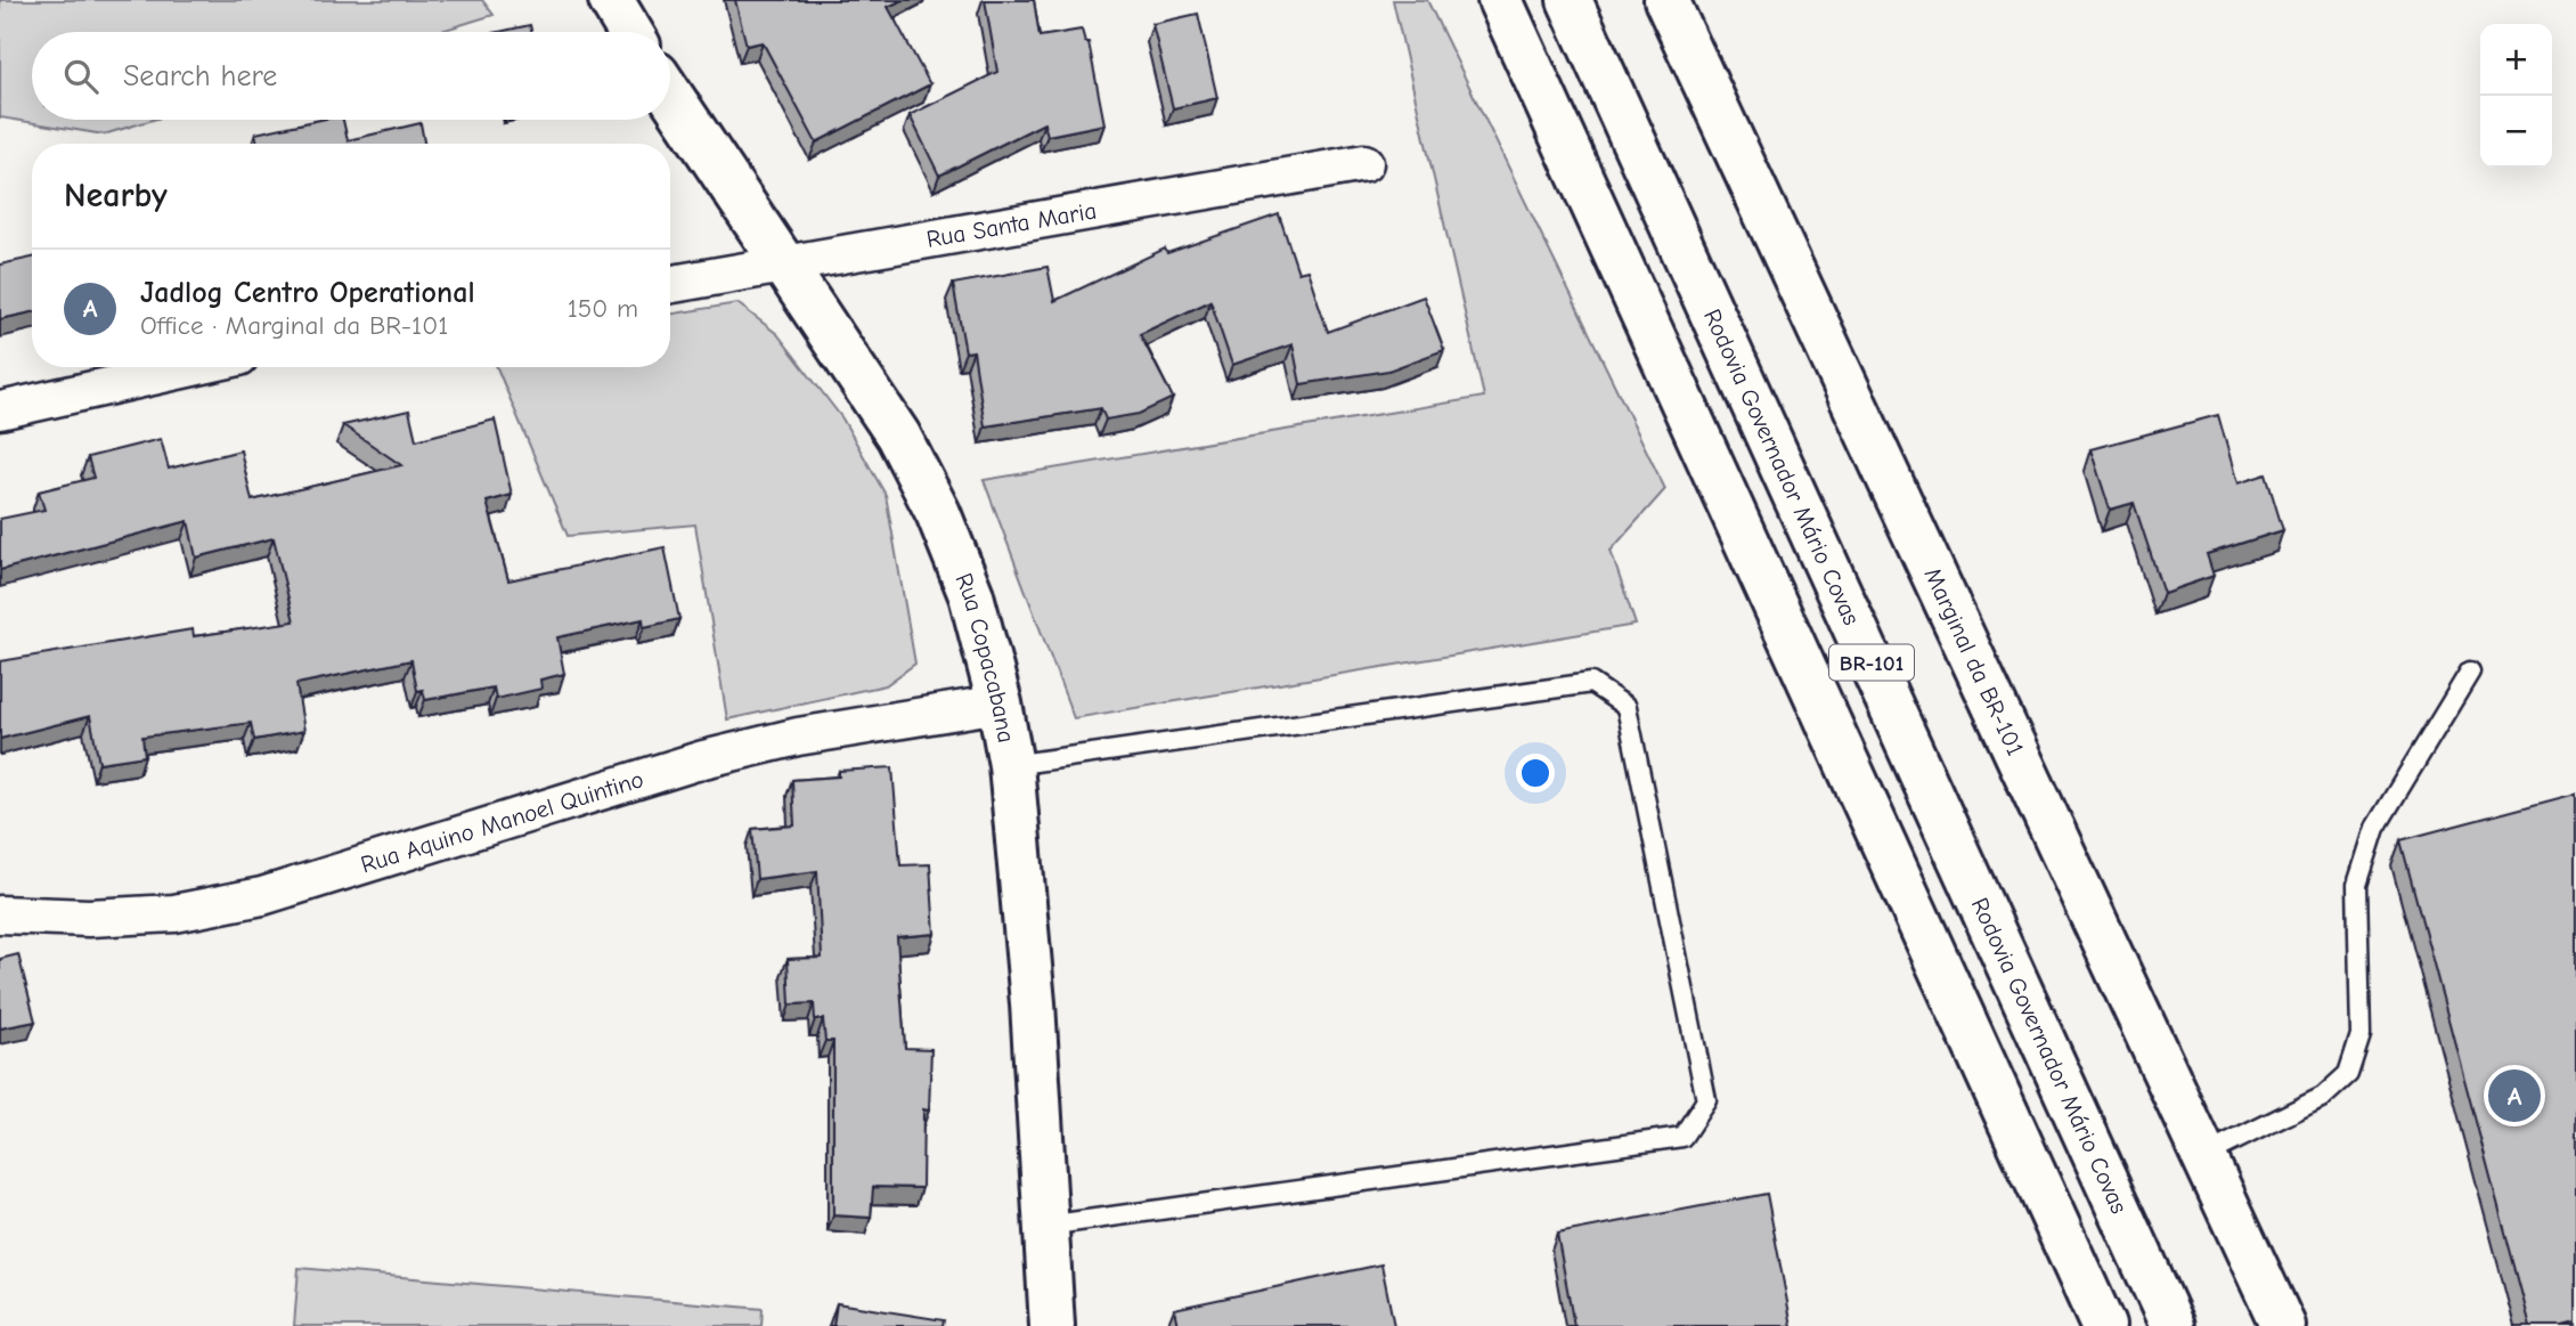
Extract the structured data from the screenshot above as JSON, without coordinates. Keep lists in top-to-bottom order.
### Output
{
  "streets": {
    "main road": [
      "Rodovia Governador Mário Covas",
      "Rua Copacabana",
      "BR-101",
      "Marginal da BR-101"
    ],
    "street": ["Rua Santa Maria", "Rua Aquino Manoel Quintino"]
  },
  "crossings": [
    ["Rua Santa Maria", "Rua Copacabana"],
    ["Rua Copacabana", "Rua Aquino Manoel Quintino"]
  ],
  "page": {
    "map_buttons": ["+", "−"],
    "search": "Search here",
    "heading": "Nearby",
    "list": [
      {
        "mark": "A",
        "name": "Jadlog Centro Operational",
        "note": "Office · Marginal da BR-101",
        "value": "150 m"
      }
    ],
    "pins": "A"
  }
}
